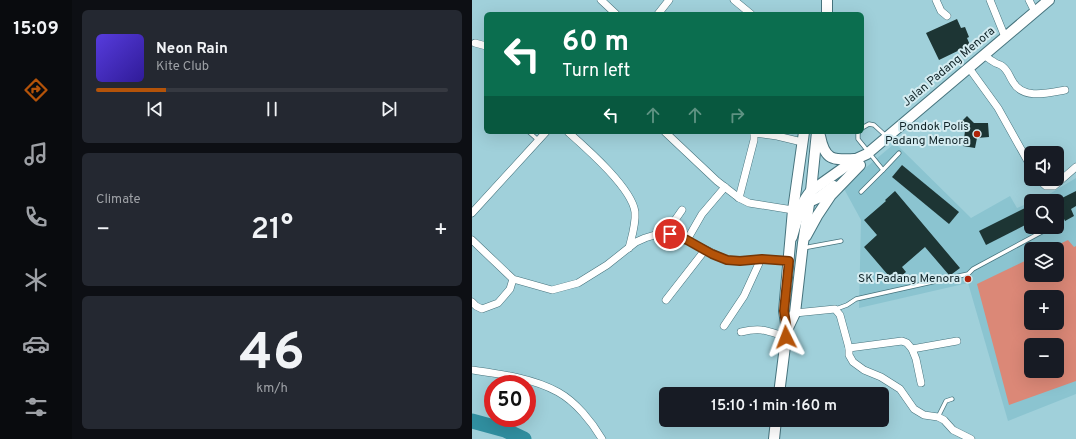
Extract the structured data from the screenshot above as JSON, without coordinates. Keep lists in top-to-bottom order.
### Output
{
  "streets": {
    "main road": ["Jalan Padang Menora"]
  },
  "places": ["Pondok Polis Padang Menora", "SK Padang Menora"],
  "page": {
    "tabs": "15:09",
    "turn": ["60 m", "Turn left"],
    "song": ["Neon Rain", "Kite Club"],
    "map_buttons": ["+", "−"],
    "tile": [
      "Climate",
      ["46", "km/h"]
    ],
    "heat": ["−", "21°", "+"],
    "limit": "50",
    "trip": "15:10 · 1 min · 160 m"
  }
}
